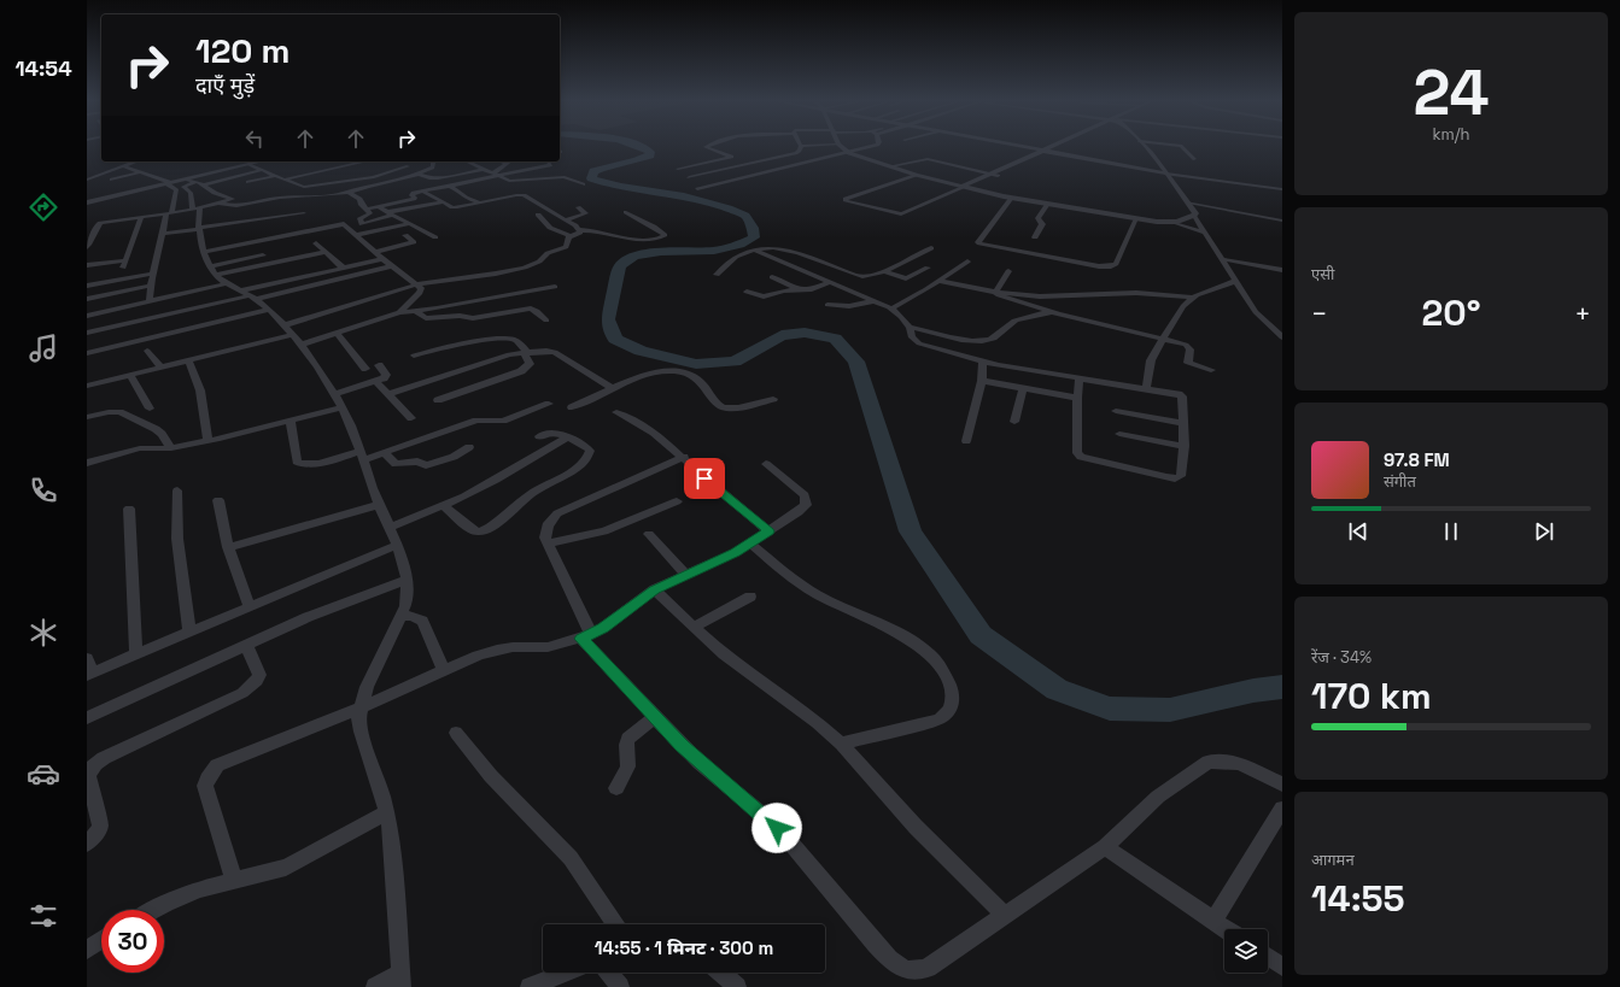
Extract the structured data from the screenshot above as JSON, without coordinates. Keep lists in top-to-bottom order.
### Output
{
  "page": {
    "tabs": "14:54",
    "tile": [
      ["24", "km/h"],
      "एसी",
      ["रेंज · 34%", "170 km"],
      ["आगमन", "14:55"]
    ],
    "turn": ["120 m", "दाएँ मुड़ें"],
    "heat": ["−", "20°", "+"],
    "song": ["97.8 FM", "संगीत"],
    "limit": "30",
    "trip": "14:55 · 1 मिनट · 300 m"
  }
}
